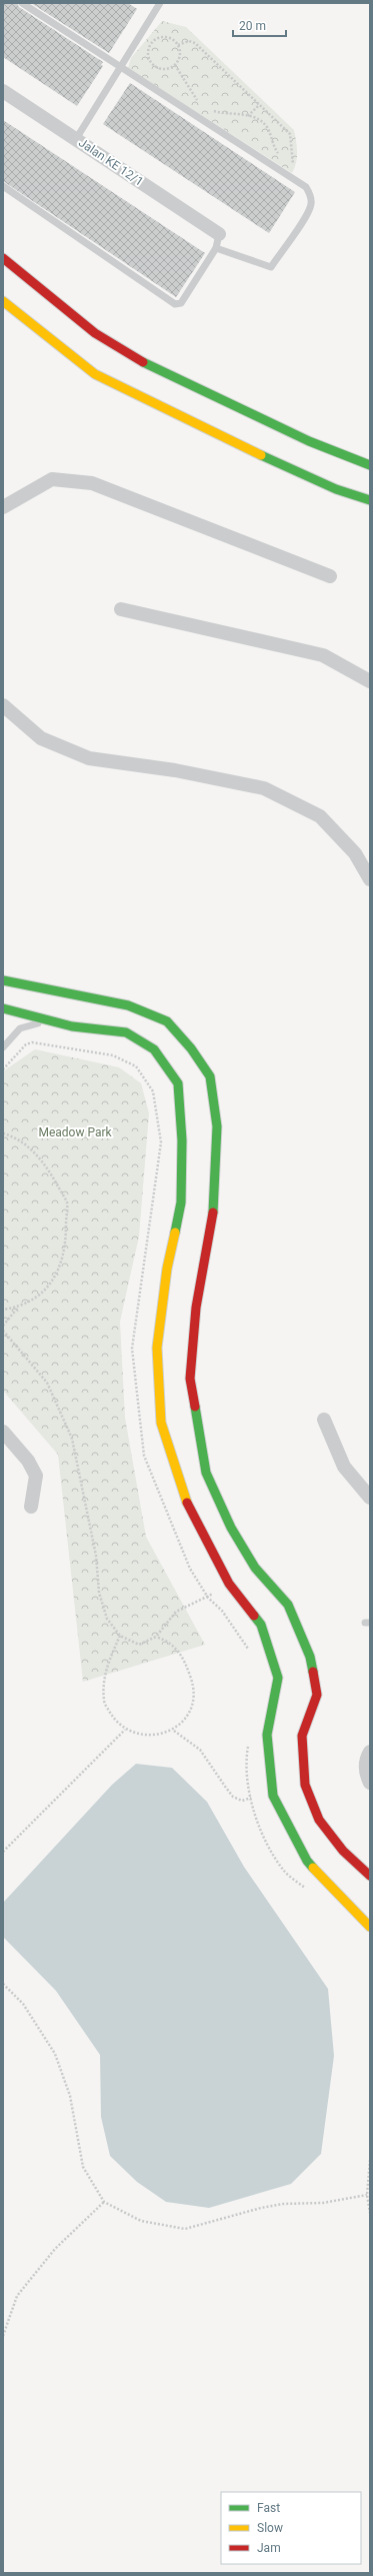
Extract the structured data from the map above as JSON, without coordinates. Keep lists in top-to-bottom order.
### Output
{
  "streets": {
    "street": ["Jalan KE 12/1"]
  },
  "parks": ["Meadow Park"],
  "legend": ["Fast", "Slow", "Jam"],
  "scale_bar": "20 m"
}
